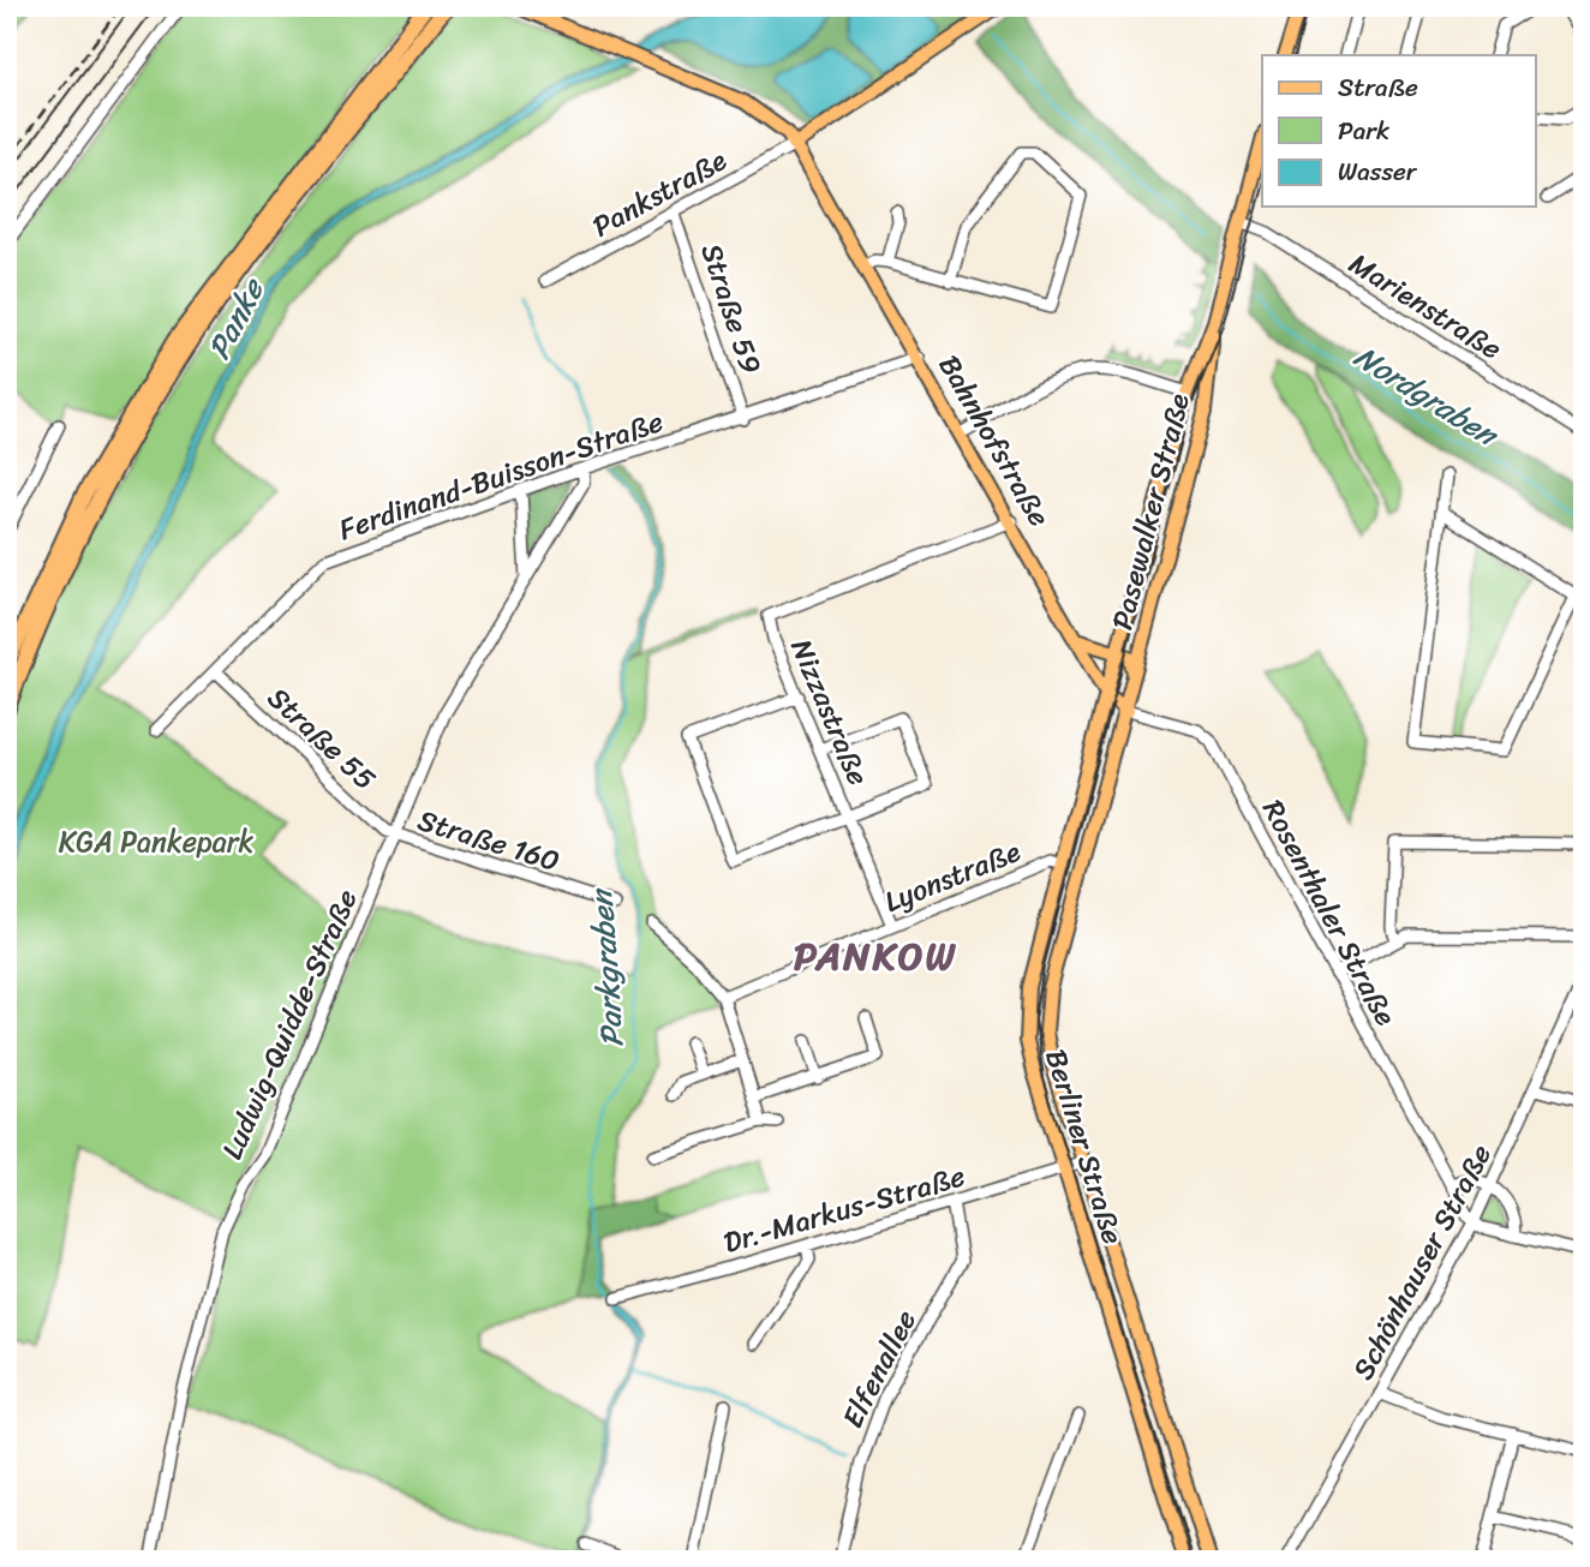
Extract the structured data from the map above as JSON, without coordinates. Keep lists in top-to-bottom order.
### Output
{
  "streets": {
    "main road": ["Bahnhofstraße", "Pasewalker Straße", "Berliner Straße"],
    "street": [
      "Pankstraße",
      "Marienstraße",
      "Straße 59",
      "Ferdinand-Buisson-Straße",
      "Nizzastraße",
      "Straße 55",
      "Straße 160",
      "Lyonstraße",
      "Rosenthaler Straße",
      "Ludwig-Quidde-Straße",
      "Dr.-Markus-Straße",
      "Schönhauser Straße",
      "Elfenallee"
    ]
  },
  "crossings": [
    ["Pankstraße", "Straße 59"],
    ["Pankstraße", "Bahnhofstraße"],
    ["Marienstraße", "Pasewalker Straße"],
    ["Straße 59", "Ferdinand-Buisson-Straße"],
    ["Bahnhofstraße", "Ferdinand-Buisson-Straße"],
    ["Bahnhofstraße", "Pasewalker Straße"],
    ["Bahnhofstraße", "Nizzastraße"],
    ["Bahnhofstraße", "Berliner Straße"],
    ["Ferdinand-Buisson-Straße", "Straße 55"],
    ["Ferdinand-Buisson-Straße", "Ludwig-Quidde-Straße"],
    ["Pasewalker Straße", "Rosenthaler Straße"],
    ["Pasewalker Straße", "Berliner Straße"],
    ["Nizzastraße", "Lyonstraße"],
    ["Straße 55", "Straße 160"],
    ["Straße 55", "Ludwig-Quidde-Straße"],
    ["Straße 160", "Ludwig-Quidde-Straße"],
    ["Lyonstraße", "Berliner Straße"],
    ["Rosenthaler Straße", "Berliner Straße"],
    ["Rosenthaler Straße", "Schönhauser Straße"],
    ["Berliner Straße", "Dr.-Markus-Straße"],
    ["Dr.-Markus-Straße", "Elfenallee"]
  ],
  "districts": ["PANKOW"],
  "water": ["Panke", "Nordgraben", "Parkgraben"],
  "parks": ["KGA Pankepark"],
  "legend": ["Straße", "Park", "Wasser"]
}
